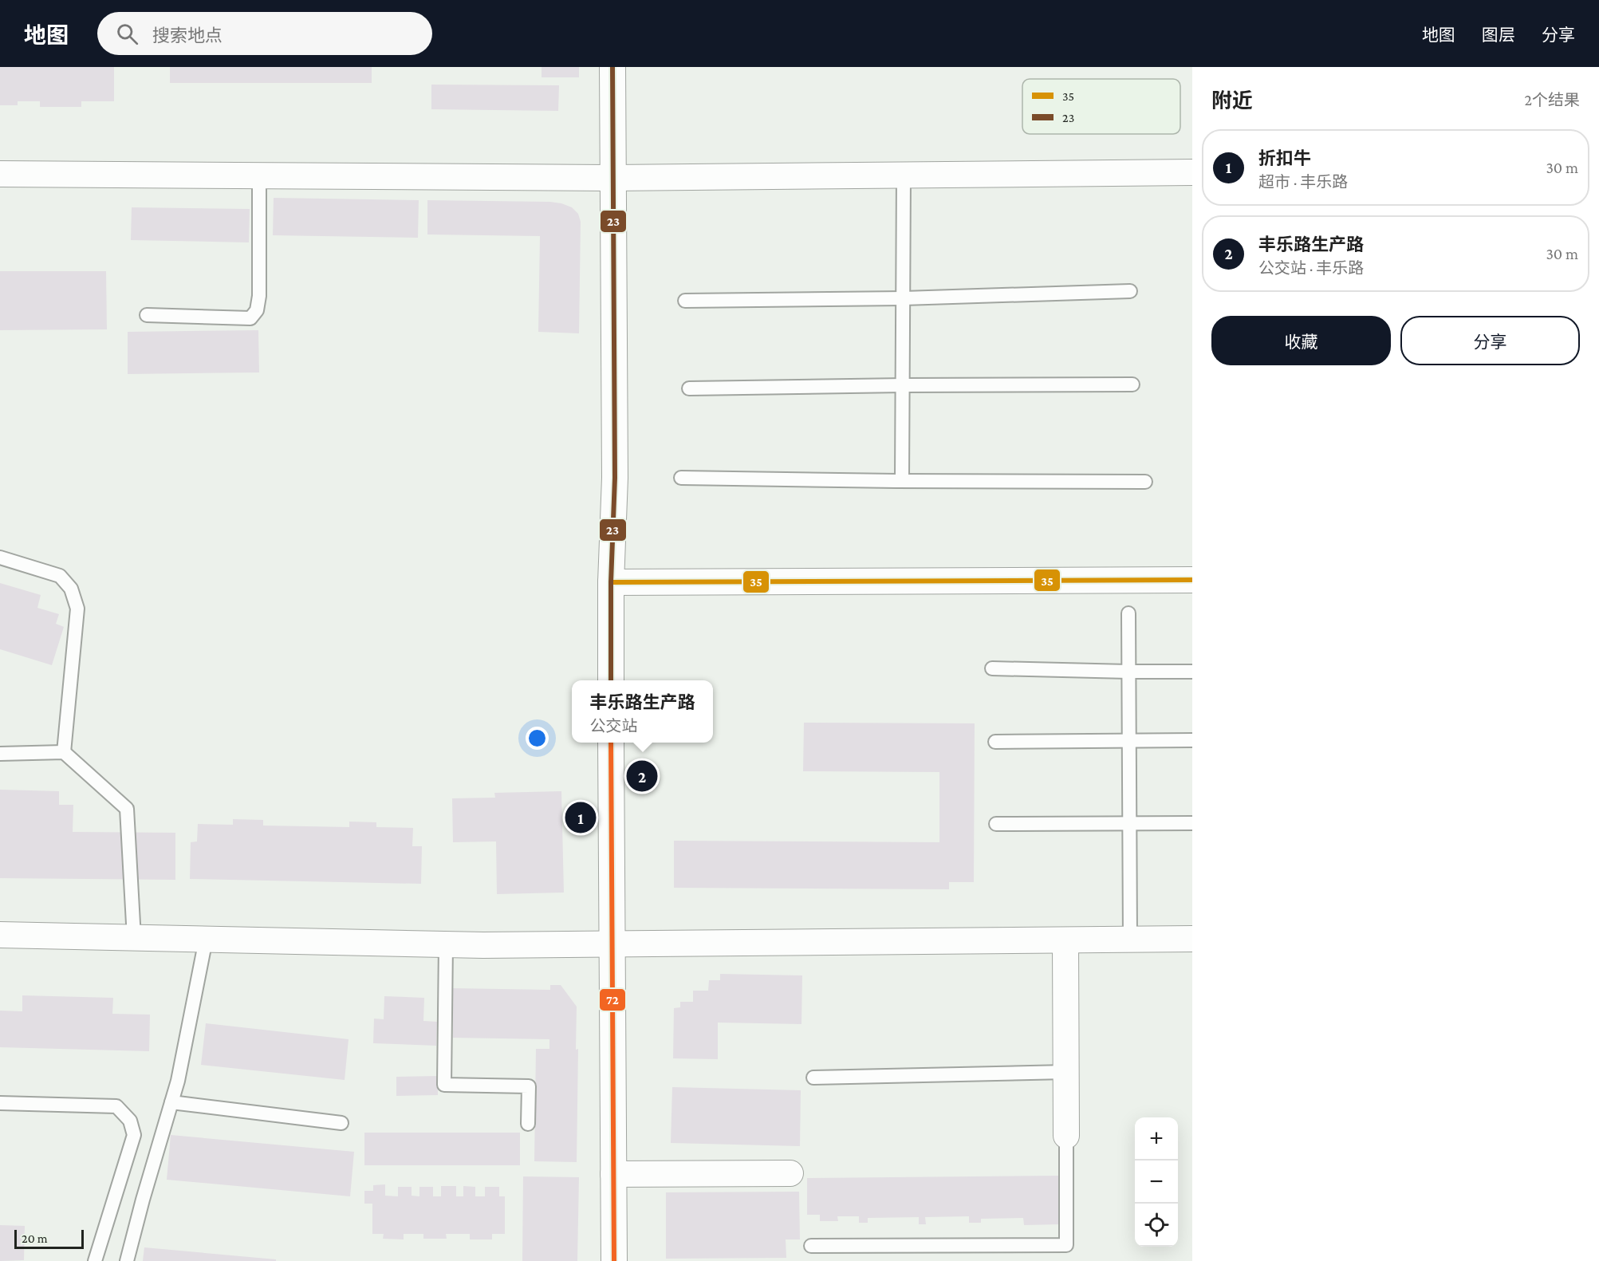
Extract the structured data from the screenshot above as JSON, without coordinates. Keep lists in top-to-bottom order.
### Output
{
  "lines": ["transit line 23", "transit line 35", "transit line 72"],
  "legend": ["35", "23"],
  "scale_bar": "20 m",
  "page": {
    "header": "地图",
    "search": "搜索地点",
    "nav": ["地图", "图层", "分享"],
    "heading": ["附近", "2个结果"],
    "list": [
      {
        "mark": "1",
        "name": "折扣牛",
        "note": "超市 · 丰乐路",
        "value": "30 m"
      },
      {
        "mark": "2",
        "name": "丰乐路生产路",
        "note": "公交站 · 丰乐路",
        "value": "30 m"
      }
    ],
    "buttons": ["收藏", "分享"],
    "popup": ["丰乐路生产路", "公交站"],
    "pins": ["2", "1"],
    "map_buttons": ["+", "−"],
    "scale": "20 m"
  }
}
